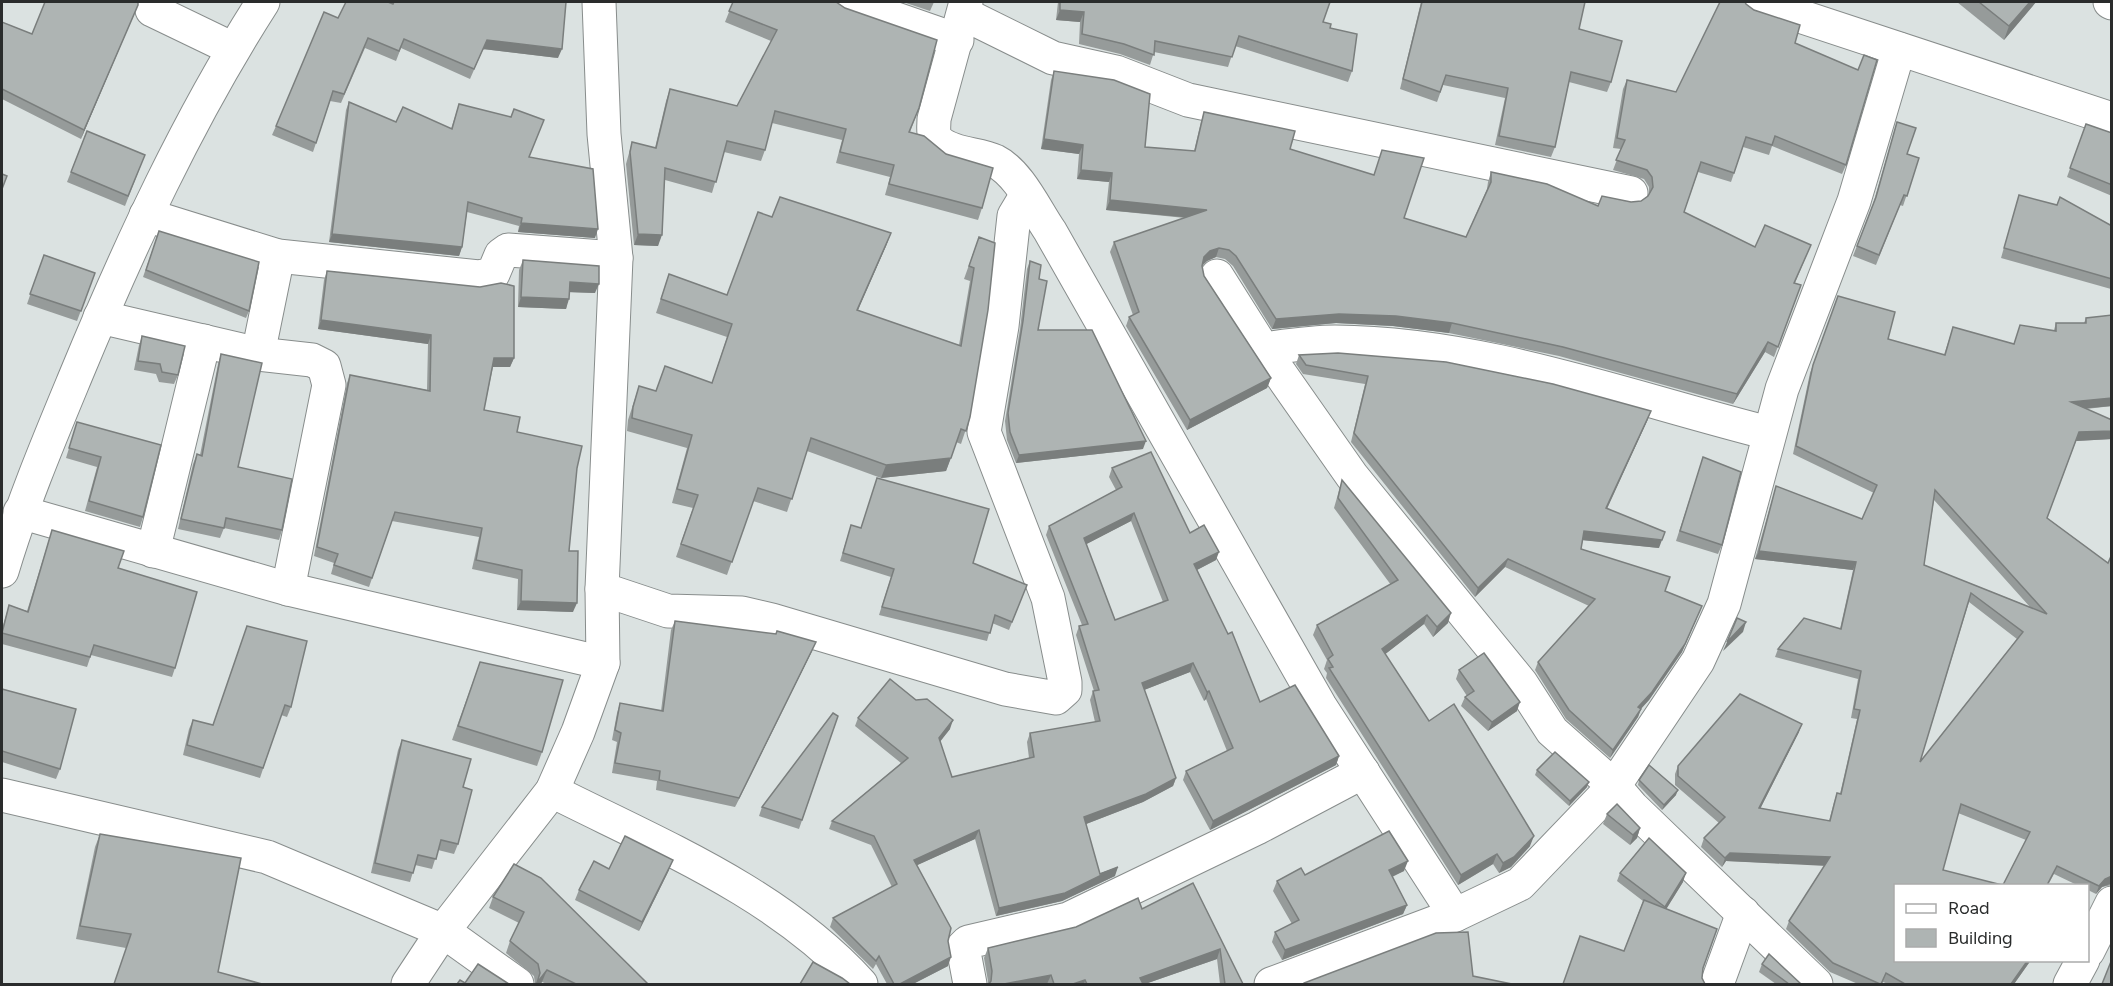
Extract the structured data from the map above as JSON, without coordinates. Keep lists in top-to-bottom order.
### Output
{
  "legend": ["Road", "Building"]
}
